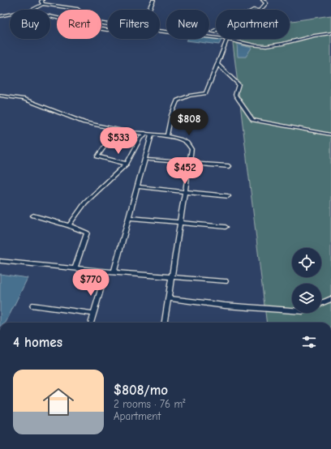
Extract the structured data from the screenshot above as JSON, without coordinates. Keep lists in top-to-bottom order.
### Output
{
  "page": {
    "chip": [
      "Buy",
      "Rent",
      "Filters",
      "New",
      "Apartment"
    ],
    "price": [
      "$808",
      "$533",
      "$452",
      "$770"
    ],
    "heading": "4 homes",
    "list": [
      {
        "name": "$808/mo",
        "note": "2 rooms · 76 m² · Apartment"
      }
    ]
  }
}
